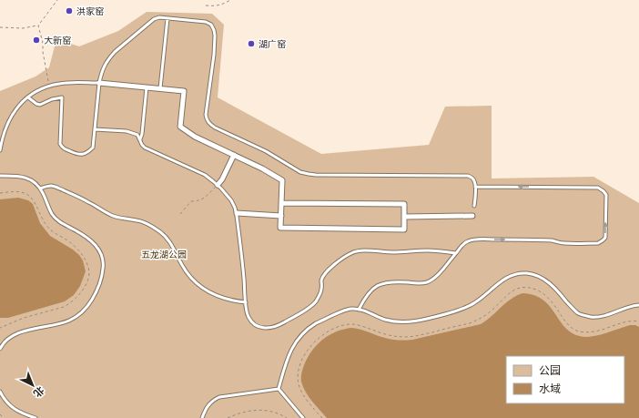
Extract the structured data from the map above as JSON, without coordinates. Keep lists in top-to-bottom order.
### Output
{
  "parks": ["五龙湖公园"],
  "places": ["洪家窑", "大新窑", "湖广窑"],
  "legend": ["公园", "水域"],
  "north": "bottom right"
}
